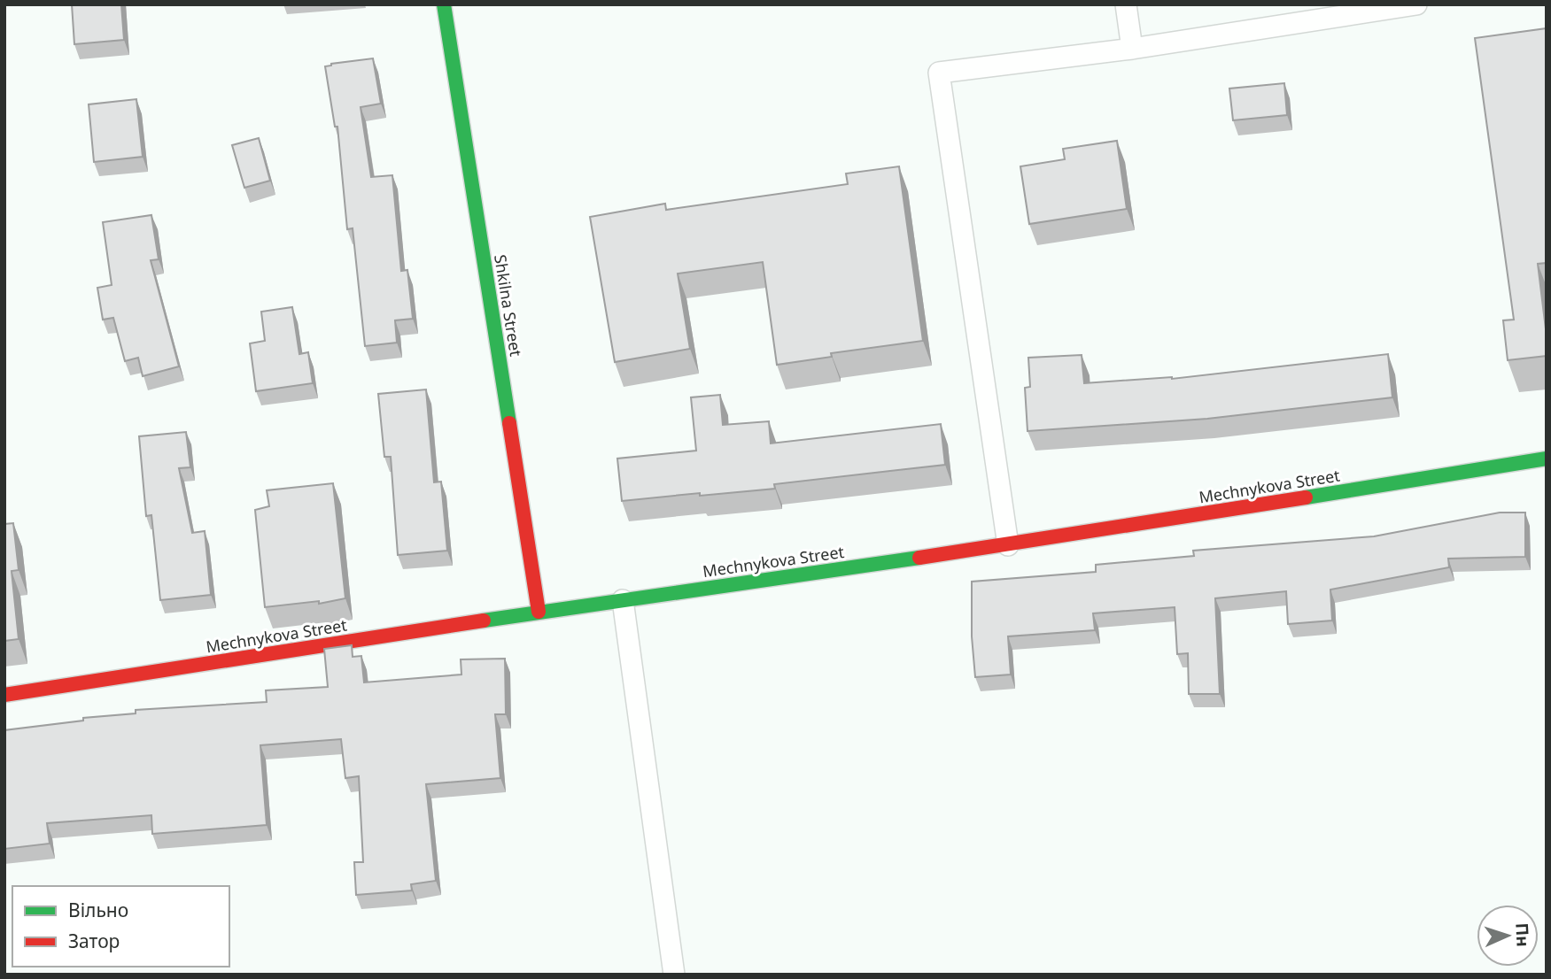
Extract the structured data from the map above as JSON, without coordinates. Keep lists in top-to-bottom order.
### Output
{
  "streets": {
    "street": ["Shkilna Street", "Mechnykova Street"]
  },
  "crossings": [
    ["Shkilna Street", "Mechnykova Street"]
  ],
  "legend": ["Вільно", "Затор"],
  "north": "right"
}
